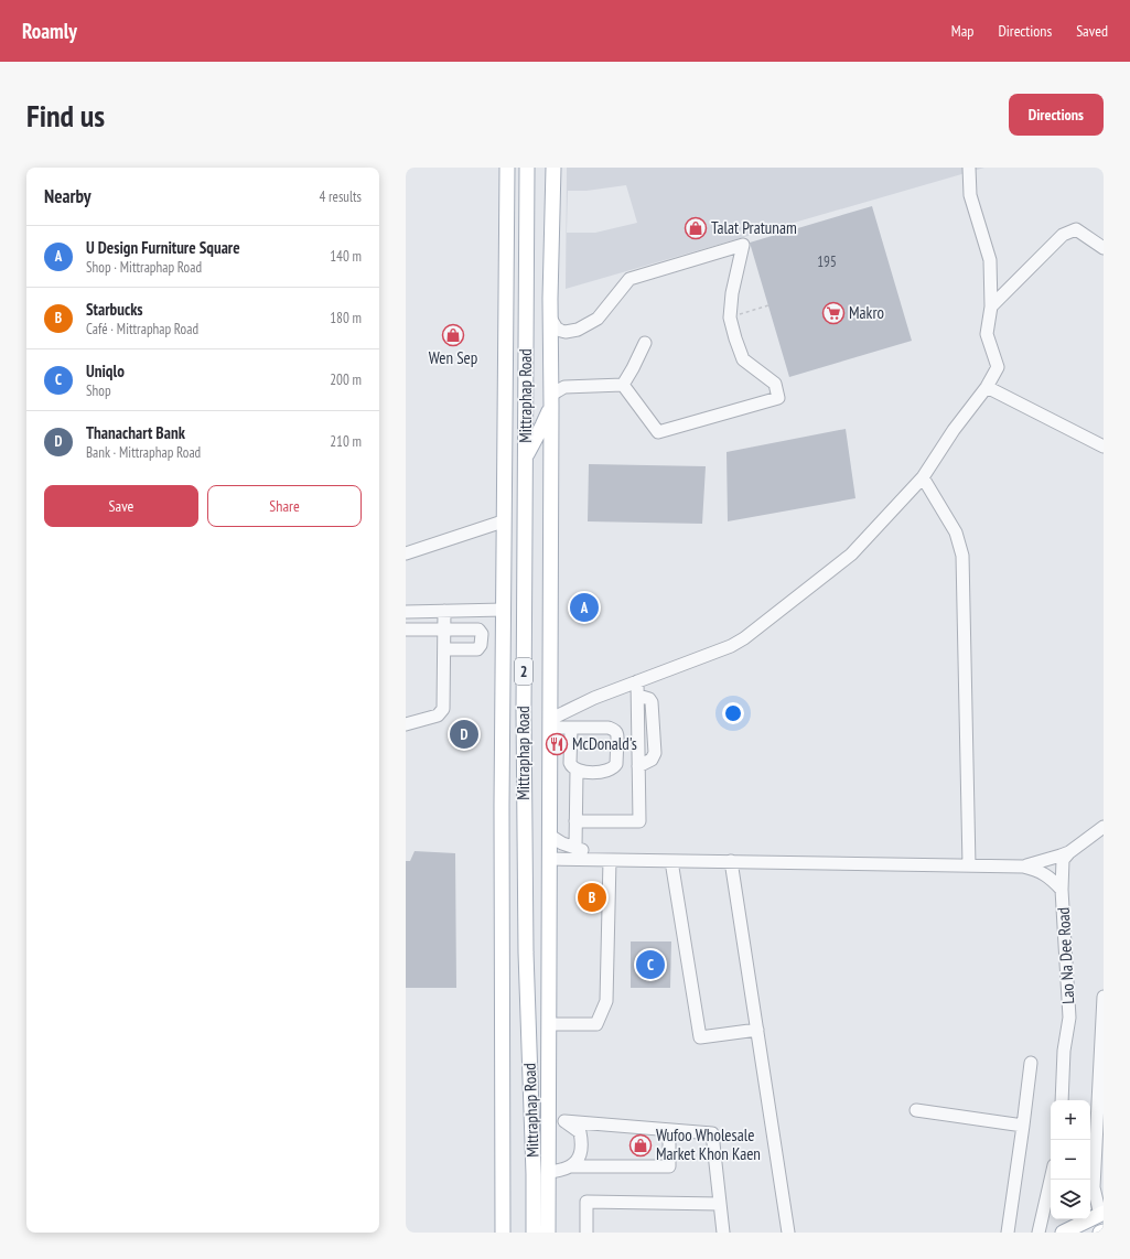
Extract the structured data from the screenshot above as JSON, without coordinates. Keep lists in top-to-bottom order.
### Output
{
  "streets": {
    "main road": ["Mittraphap Road", "2"],
    "street": ["Lao Na Dee Road"]
  },
  "places": {
    "shop": ["Talat Pratunam", "Wen Sep", "Wufoo Wholesale Market Khon Kaen"],
    "supermarket": ["Makro"],
    "restaurant": ["McDonald's"]
  },
  "house_numbers": ["195"],
  "page": {
    "header": "Roamly",
    "nav": ["Map", "Directions", "Saved"],
    "buttons": [
      "Directions",
      ["Save", "Share"]
    ],
    "title": "Find us",
    "heading": ["Nearby", "4 results"],
    "list": [
      {
        "mark": "A",
        "name": "U Design Furniture Square",
        "note": "Shop · Mittraphap Road",
        "value": "140 m"
      },
      {
        "mark": "B",
        "name": "Starbucks",
        "note": "Café · Mittraphap Road",
        "value": "180 m"
      },
      {
        "mark": "C",
        "name": "Uniqlo",
        "note": "Shop",
        "value": "200 m"
      },
      {
        "mark": "D",
        "name": "Thanachart Bank",
        "note": "Bank · Mittraphap Road",
        "value": "210 m"
      }
    ],
    "pins": [
      "A",
      "D",
      "B",
      "C"
    ],
    "map_buttons": ["+", "−"]
  }
}
